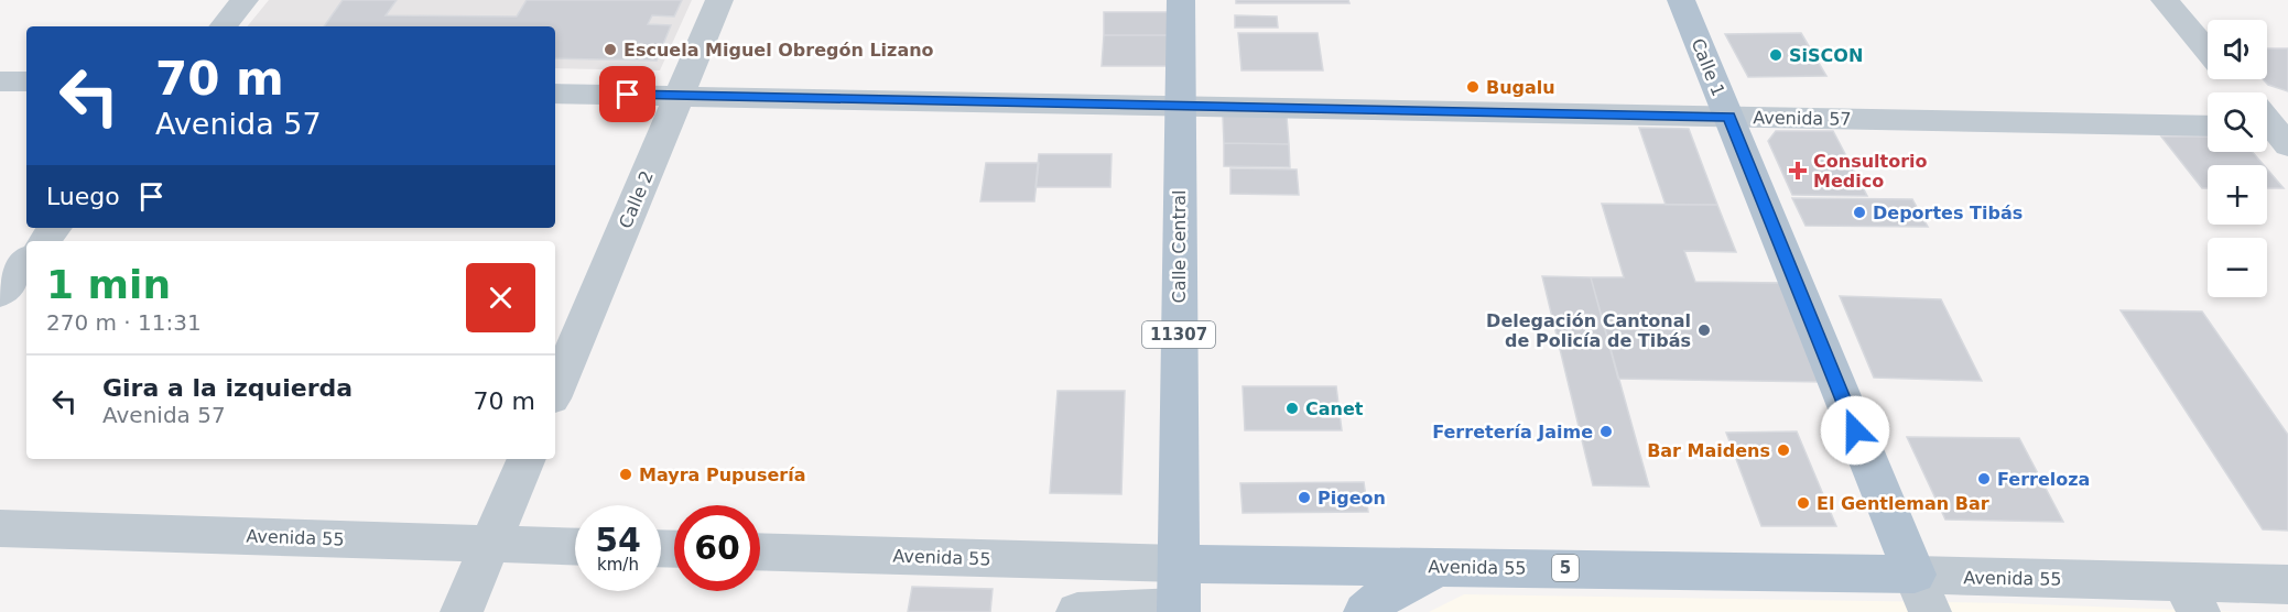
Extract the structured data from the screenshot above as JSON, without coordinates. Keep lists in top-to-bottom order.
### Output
{
  "streets": {
    "main road": [
      "Calle 1",
      "Calle Central",
      "11307",
      "Avenida 55",
      "5"
    ],
    "street": ["Avenida 57", "Calle 2"]
  },
  "crossings": [
    ["Calle 1", "Avenida 57"],
    ["Calle 1", "Avenida 55"],
    ["Avenida 57", "Calle 2"],
    ["Avenida 57", "Calle Central"],
    ["Calle Central", "Avenida 55"],
    ["Avenida 55", "5"]
  ],
  "places": {
    "other": [
      "Escuela Miguel Obregón Lizano",
      "SiSCON",
      "Bugalu",
      "Deportes Tibás",
      "Delegación Cantonal de Policía de Tibás",
      "Canet",
      "Ferretería Jaime",
      "Bar Maidens",
      "Mayra Pupusería",
      "Ferreloza",
      "Pigeon",
      "El Gentleman Bar"
    ],
    "health": ["Consultorio Medico"]
  },
  "page": {
    "map_buttons": ["+", "−"],
    "turn": ["70 m", "Avenida 57"],
    "then": "Luego",
    "heading": ["1 min", "270 m · 11:31"],
    "list": [
      {
        "name": "Gira a la izquierda",
        "note": "Avenida 57",
        "value": "70 m"
      }
    ],
    "speed": "54 km/h",
    "limit": "60"
  }
}
